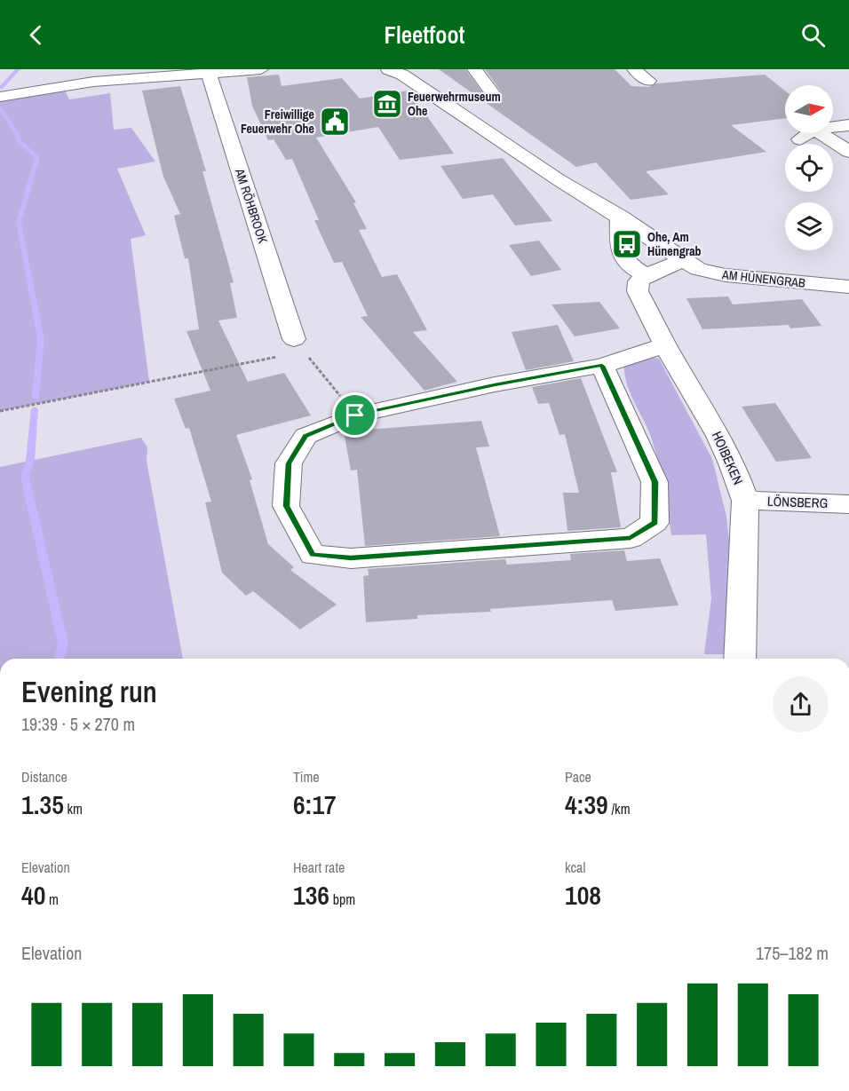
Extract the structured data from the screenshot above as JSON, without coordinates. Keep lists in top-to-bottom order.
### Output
{
  "streets": {
    "street": [
      "AM RÖHBROOK",
      "AM HÜNENGRAB",
      "HOIBEKEN",
      "LÖNSBERG"
    ]
  },
  "crossings": [
    ["HOIBEKEN", "LÖNSBERG"]
  ],
  "places": {
    "museum": ["Feuerwehrmuseum Ohe"],
    "public building": ["Freiwillige Feuerwehr Ohe"],
    "bus stop": ["Ohe, Am Hünengrab"]
  },
  "north": "right",
  "page": {
    "header": "Fleetfoot",
    "heading": ["Evening run", "19:39 · 5 × 270 m"],
    "stats": [
      ["Distance", "1.35 km"],
      ["Time", "6:17"],
      ["Pace", "4:39 /km"],
      ["Elevation", "40 m"],
      ["Heart rate", "136 bpm"],
      ["kcal", "108"]
    ],
    "chart": ["Elevation", "175–182 m"]
  }
}
